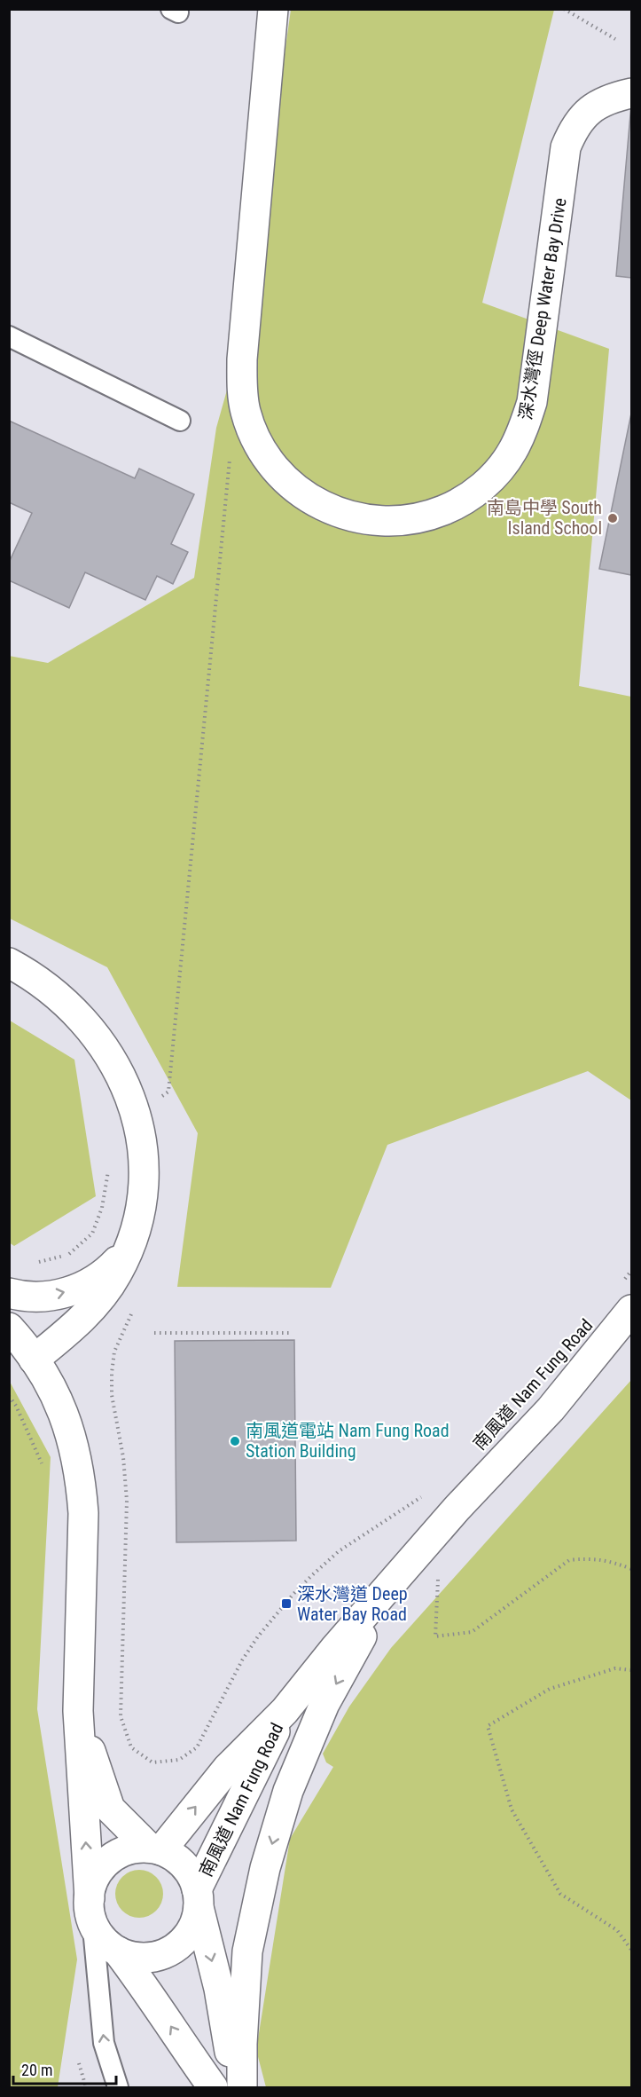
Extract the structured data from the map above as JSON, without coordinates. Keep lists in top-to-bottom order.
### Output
{
  "streets": {
    "street": ["深水灣徑 Deep Water Bay Drive", "南風道 Nam Fung Road"]
  },
  "places": {
    "other": ["南島中學 South Island School", "南風道電站 Nam Fung Road Station Building"],
    "transit": ["深水灣道 Deep Water Bay Road"]
  },
  "scale_bar": "20 m"
}
